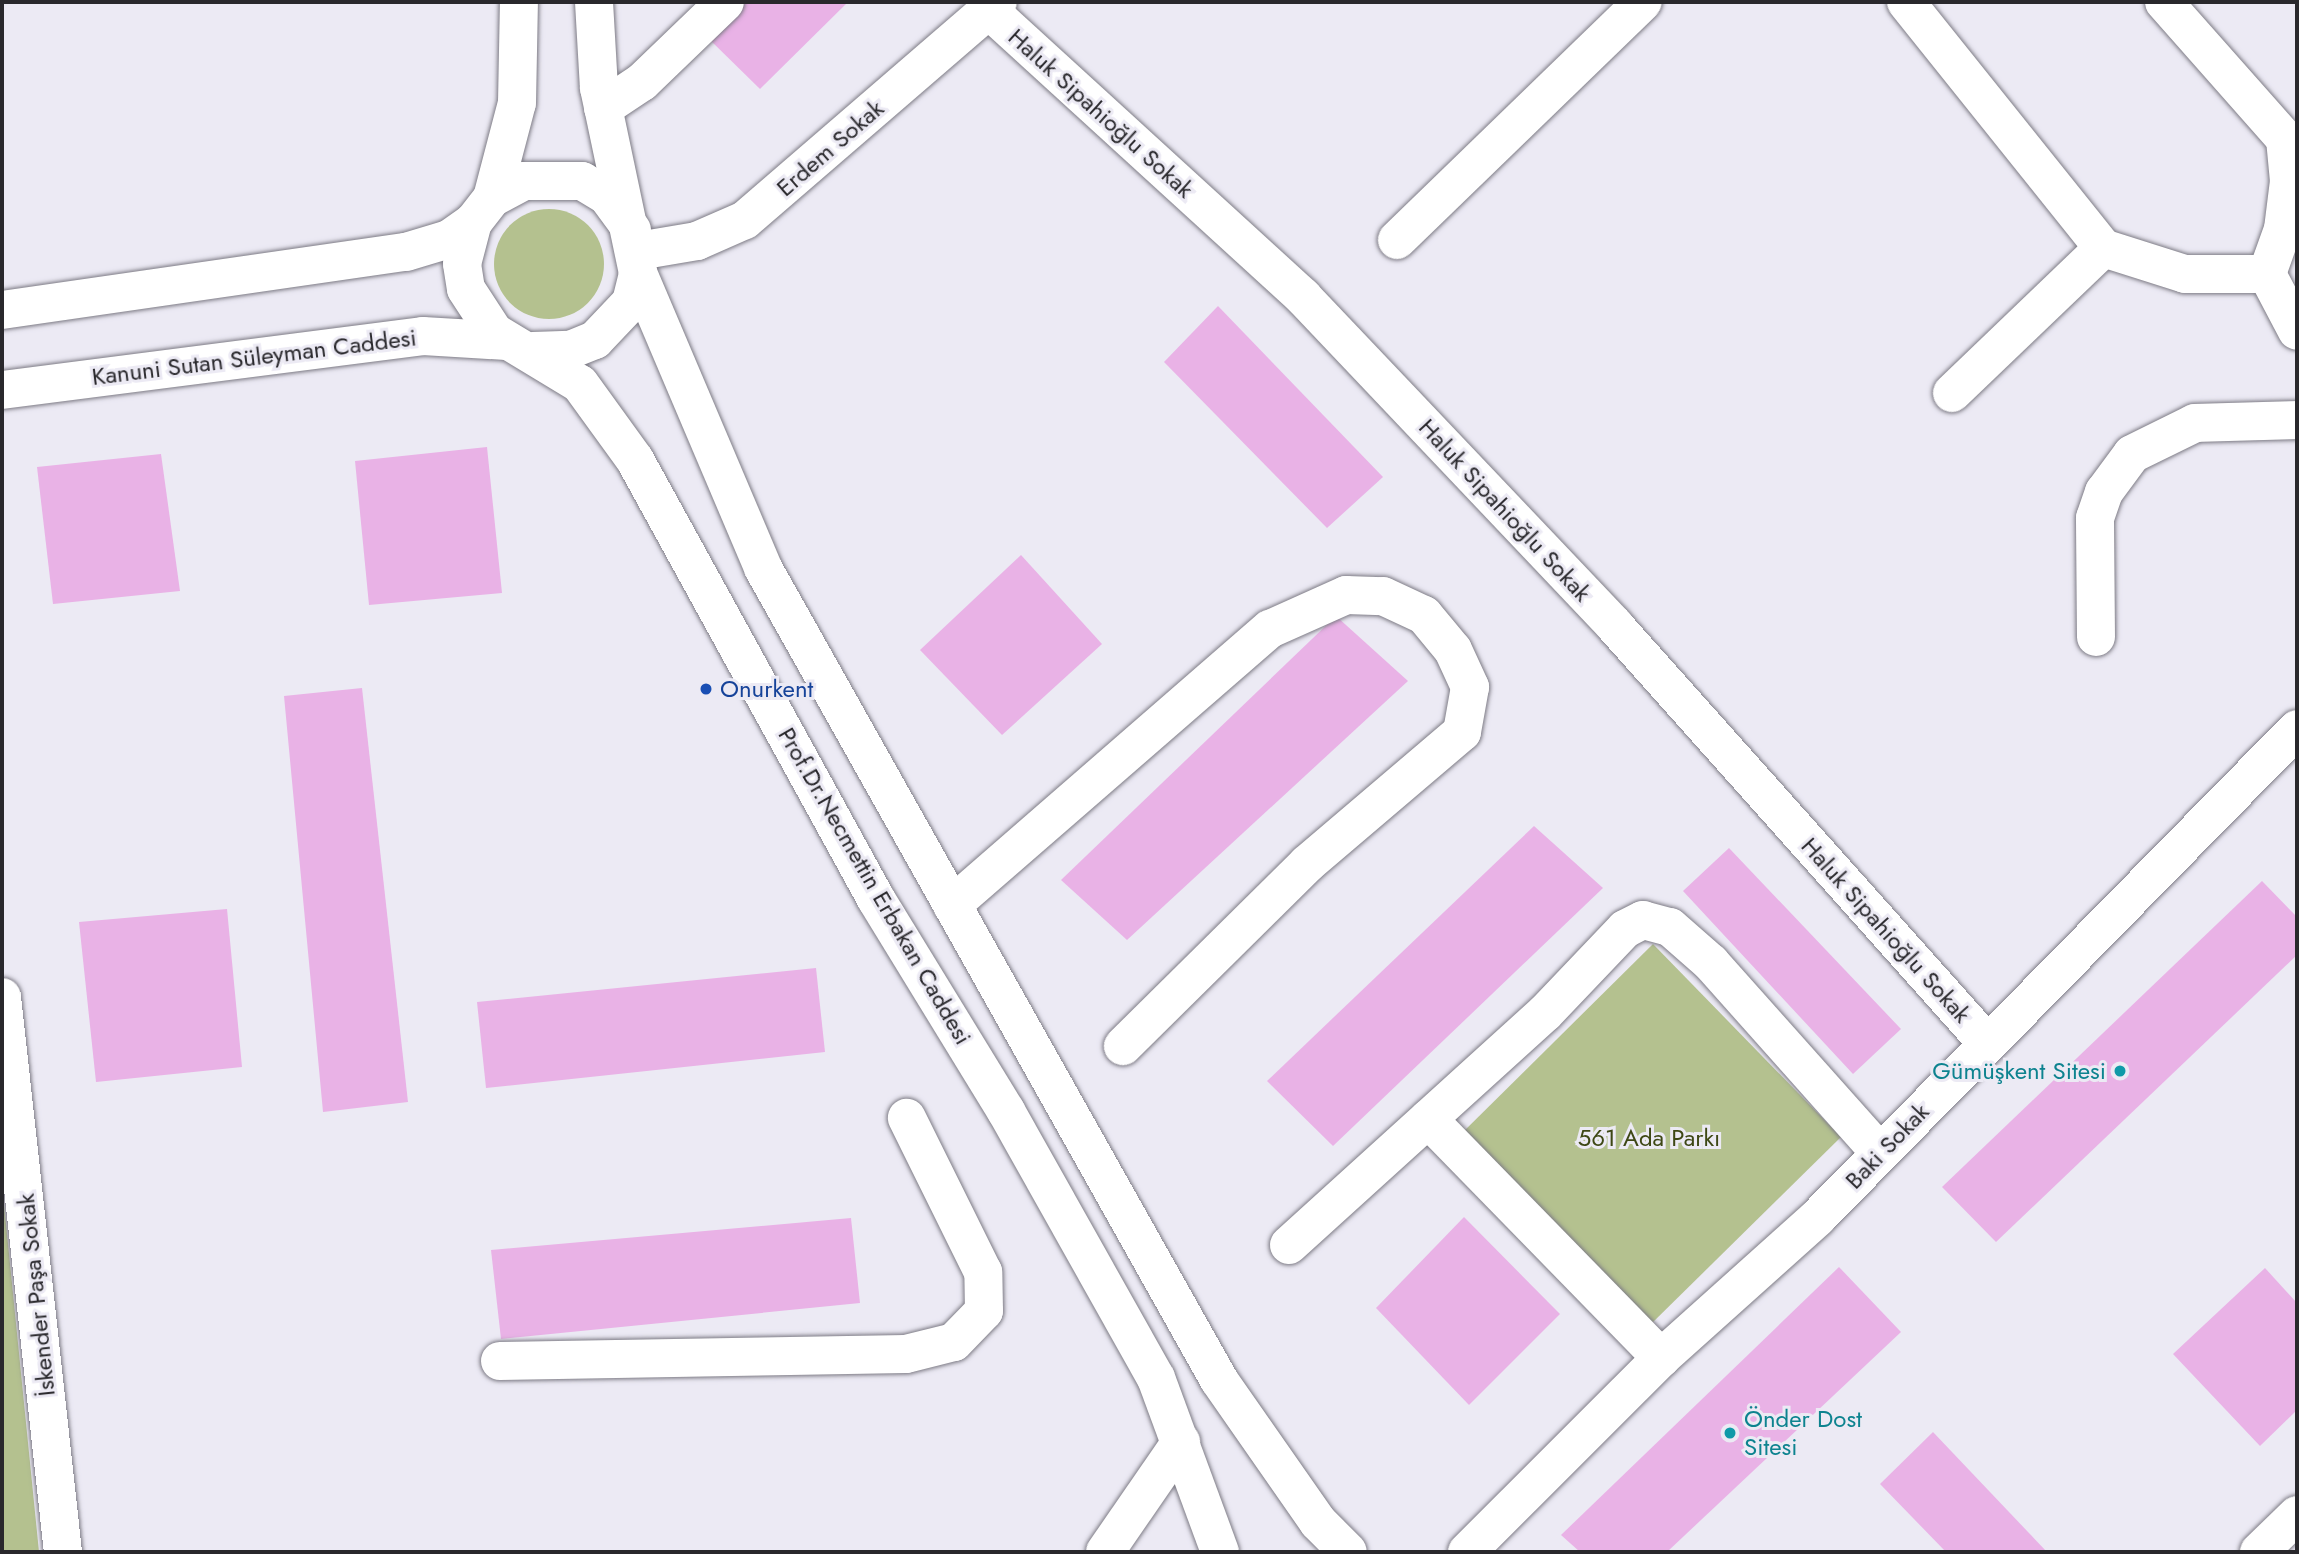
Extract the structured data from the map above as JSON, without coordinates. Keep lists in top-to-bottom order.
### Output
{
  "streets": {
    "main road": [
      "Haluk Sipahioğlu Sokak",
      "Erdem Sokak",
      "Kanuni Sutan Süleyman Caddesi",
      "Prof.Dr.Necmettin Erbakan Caddesi",
      "Baki Sokak",
      "İskender Paşa Sokak"
    ]
  },
  "crossings": [
    ["Haluk Sipahioğlu Sokak", "Erdem Sokak"],
    ["Haluk Sipahioğlu Sokak", "Baki Sokak"],
    ["Erdem Sokak", "Kanuni Sutan Süleyman Caddesi"],
    ["Erdem Sokak", "Prof.Dr.Necmettin Erbakan Caddesi"],
    ["Kanuni Sutan Süleyman Caddesi", "Prof.Dr.Necmettin Erbakan Caddesi"]
  ],
  "parks": ["561 Ada Parkı"],
  "places": ["Onurkent", "Gümüşkent Sitesi", "Önder Dost Sitesi"]
}
